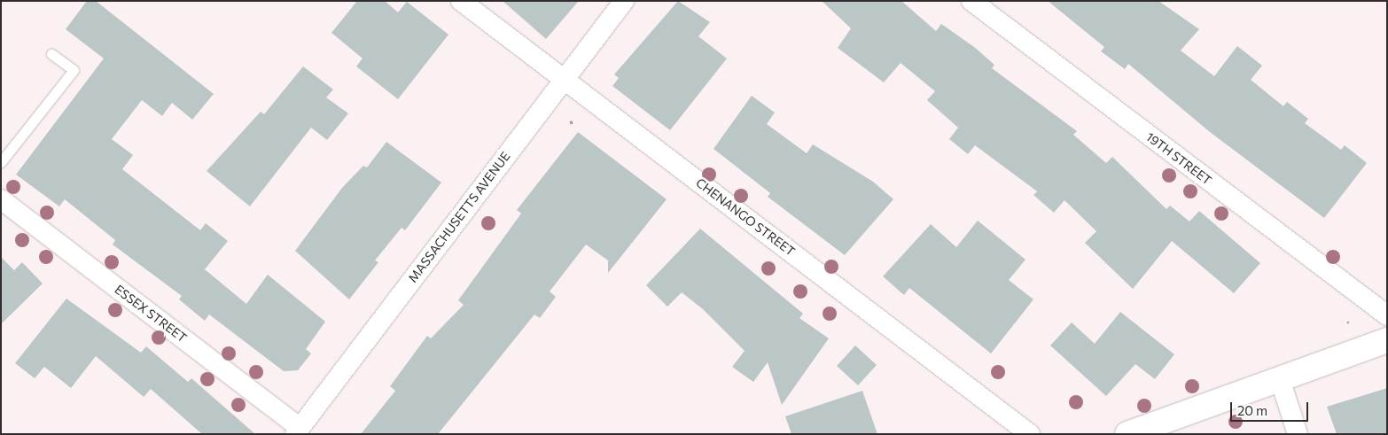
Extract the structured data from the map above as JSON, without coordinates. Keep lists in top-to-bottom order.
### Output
{
  "streets": {
    "street": [
      "19TH STREET",
      "MASSACHUSETTS AVENUE",
      "CHENANGO STREET",
      "ESSEX STREET"
    ]
  },
  "crossings": [
    ["MASSACHUSETTS AVENUE", "CHENANGO STREET"],
    ["MASSACHUSETTS AVENUE", "ESSEX STREET"]
  ],
  "scale_bar": "20 m"
}
